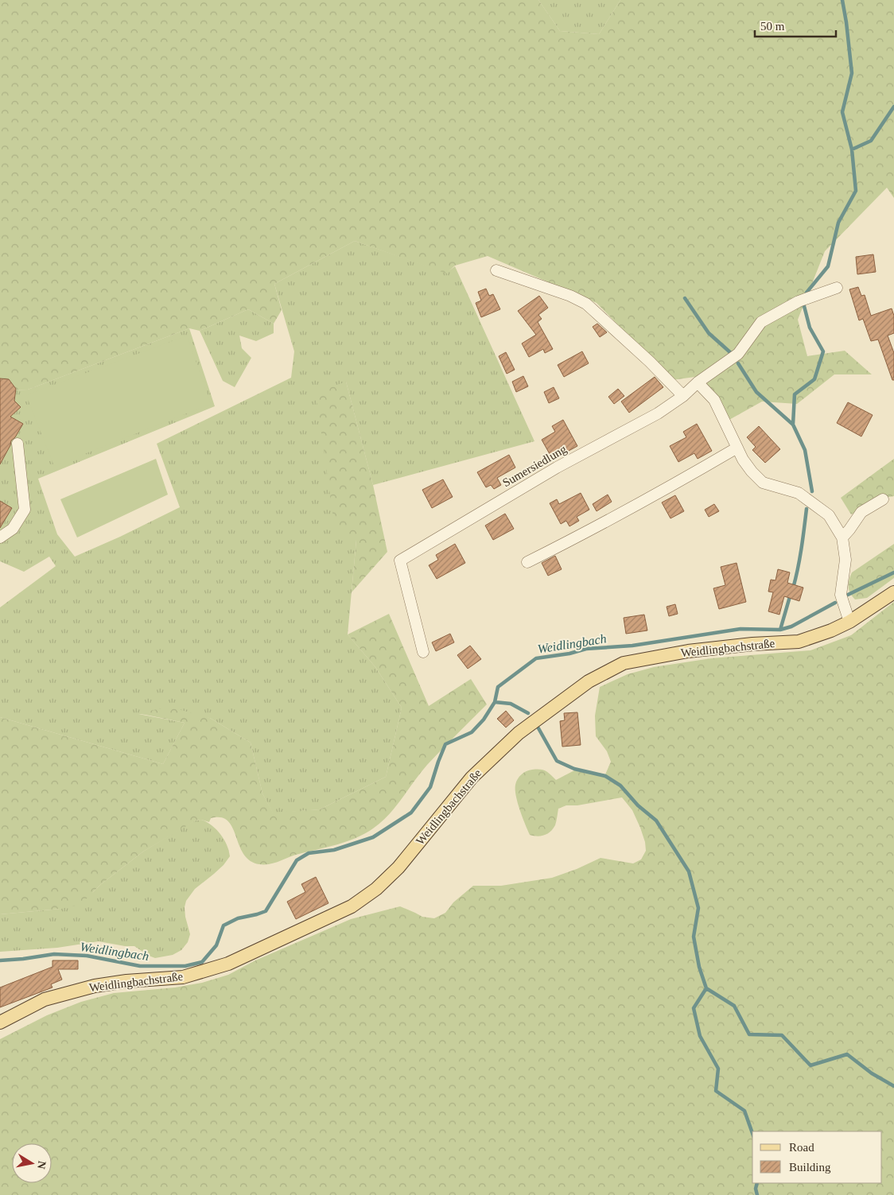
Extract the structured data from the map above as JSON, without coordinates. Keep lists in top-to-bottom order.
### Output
{
  "streets": {
    "main road": ["Weidlingbachstraße"],
    "street": ["Sumersiedlung"]
  },
  "water": ["Weidlingbach"],
  "legend": ["Road", "Building"],
  "scale_bar": "50 m",
  "north": "right"
}
